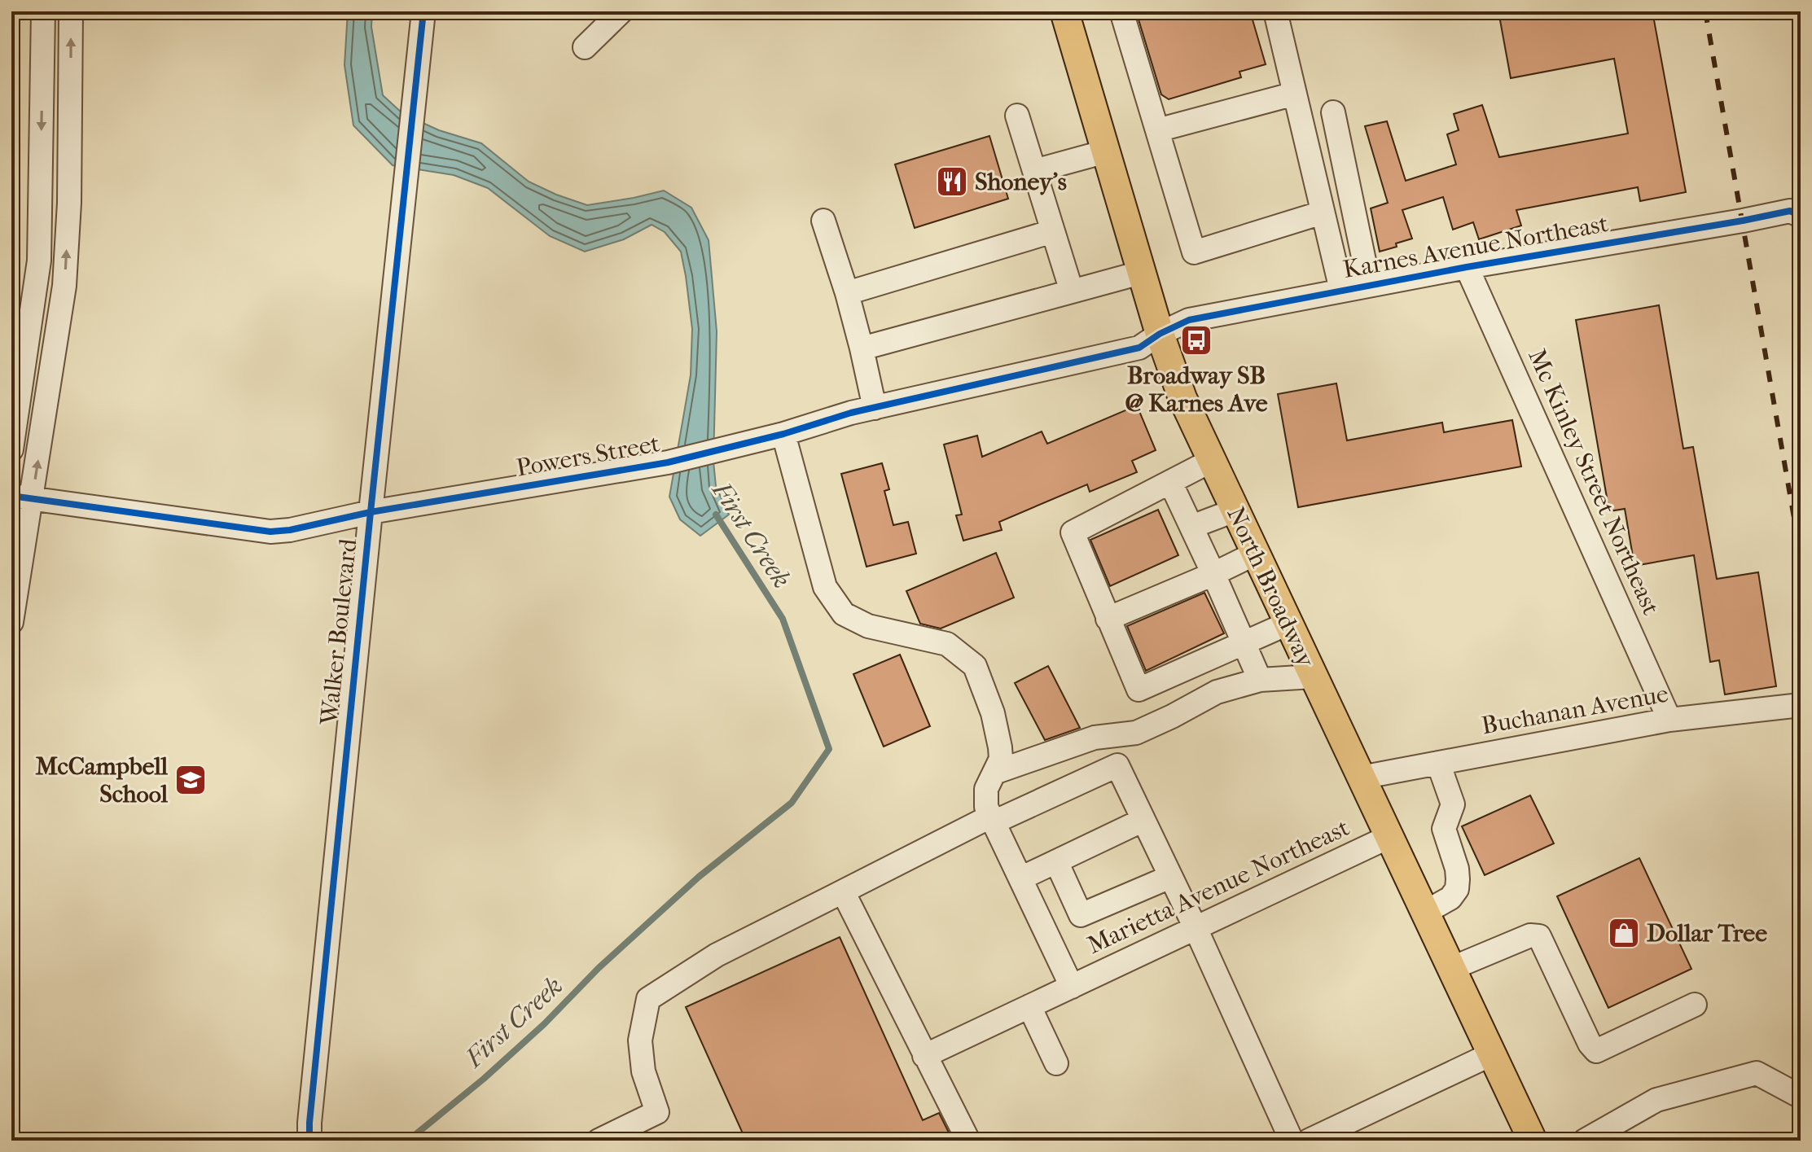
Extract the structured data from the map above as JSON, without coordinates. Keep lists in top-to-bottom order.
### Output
{
  "streets": {
    "main road": ["North Broadway"],
    "street": [
      "Karnes Avenue Northeast",
      "Powers Street",
      "Mc Kinley Street Northeast",
      "Walker Boulevard",
      "Buchanan Avenue",
      "Marietta Avenue Northeast"
    ]
  },
  "crossings": [
    ["Karnes Avenue Northeast", "Powers Street"],
    ["Karnes Avenue Northeast", "Mc Kinley Street Northeast"],
    ["Karnes Avenue Northeast", "North Broadway"],
    ["Powers Street", "North Broadway"],
    ["Powers Street", "Walker Boulevard"],
    ["Mc Kinley Street Northeast", "Buchanan Avenue"],
    ["North Broadway", "Buchanan Avenue"],
    ["North Broadway", "Marietta Avenue Northeast"]
  ],
  "water": ["First Creek"],
  "places": {
    "restaurant": ["Shoney's"],
    "bus stop": ["Broadway SB @ Karnes Ave"],
    "school or university": ["McCampbell School"],
    "shop": ["Dollar Tree"]
  }
}
